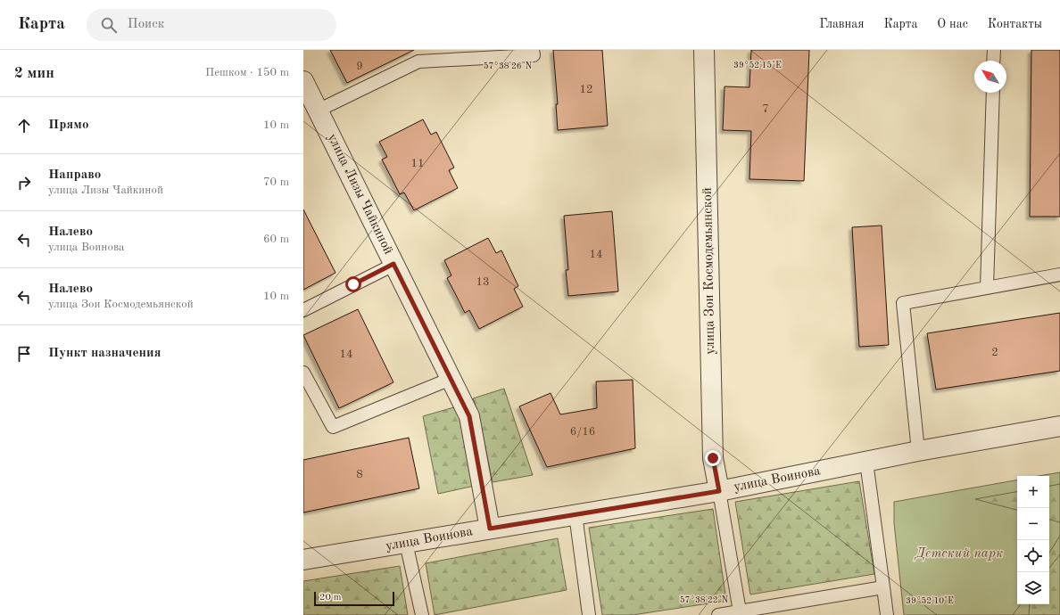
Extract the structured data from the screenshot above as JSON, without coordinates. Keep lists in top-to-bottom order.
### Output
{
  "streets": {
    "street": ["улица Лизы Чайкиной", "улица Зои Космодемьянской", "улица Воинова"]
  },
  "crossings": [
    ["улица Лизы Чайкиной", "улица Воинова"],
    ["улица Зои Космодемьянской", "улица Воинова"]
  ],
  "parks": ["Детский парк"],
  "house_numbers": [
    "9",
    "12",
    "7",
    "11",
    "14",
    "13",
    "2",
    "14",
    "6/16",
    "8"
  ],
  "scale_bar": "20 m",
  "north": "top left",
  "page": {
    "header": "Карта",
    "search": "Поиск",
    "nav": [
      "Главная",
      "Карта",
      "О нас",
      "Контакты"
    ],
    "heading": ["2 мин", "Пешком · 150 m"],
    "list": [
      ["Прямо", "10 m"],
      ["Направо", "улица Лизы Чайкиной", "70 m"],
      ["Налево", "улица Воинова", "60 m"],
      ["Налево", "улица Зои Космодемьянской", "10 m"],
      "Пункт назначения"
    ],
    "map_buttons": ["+", "−"],
    "scale": "20 m"
  },
  "coordinates": [
    "39°52'15\"E",
    "57°38'26\"N",
    "57°38'22\"N",
    "39°52'10\"E"
  ]
}
